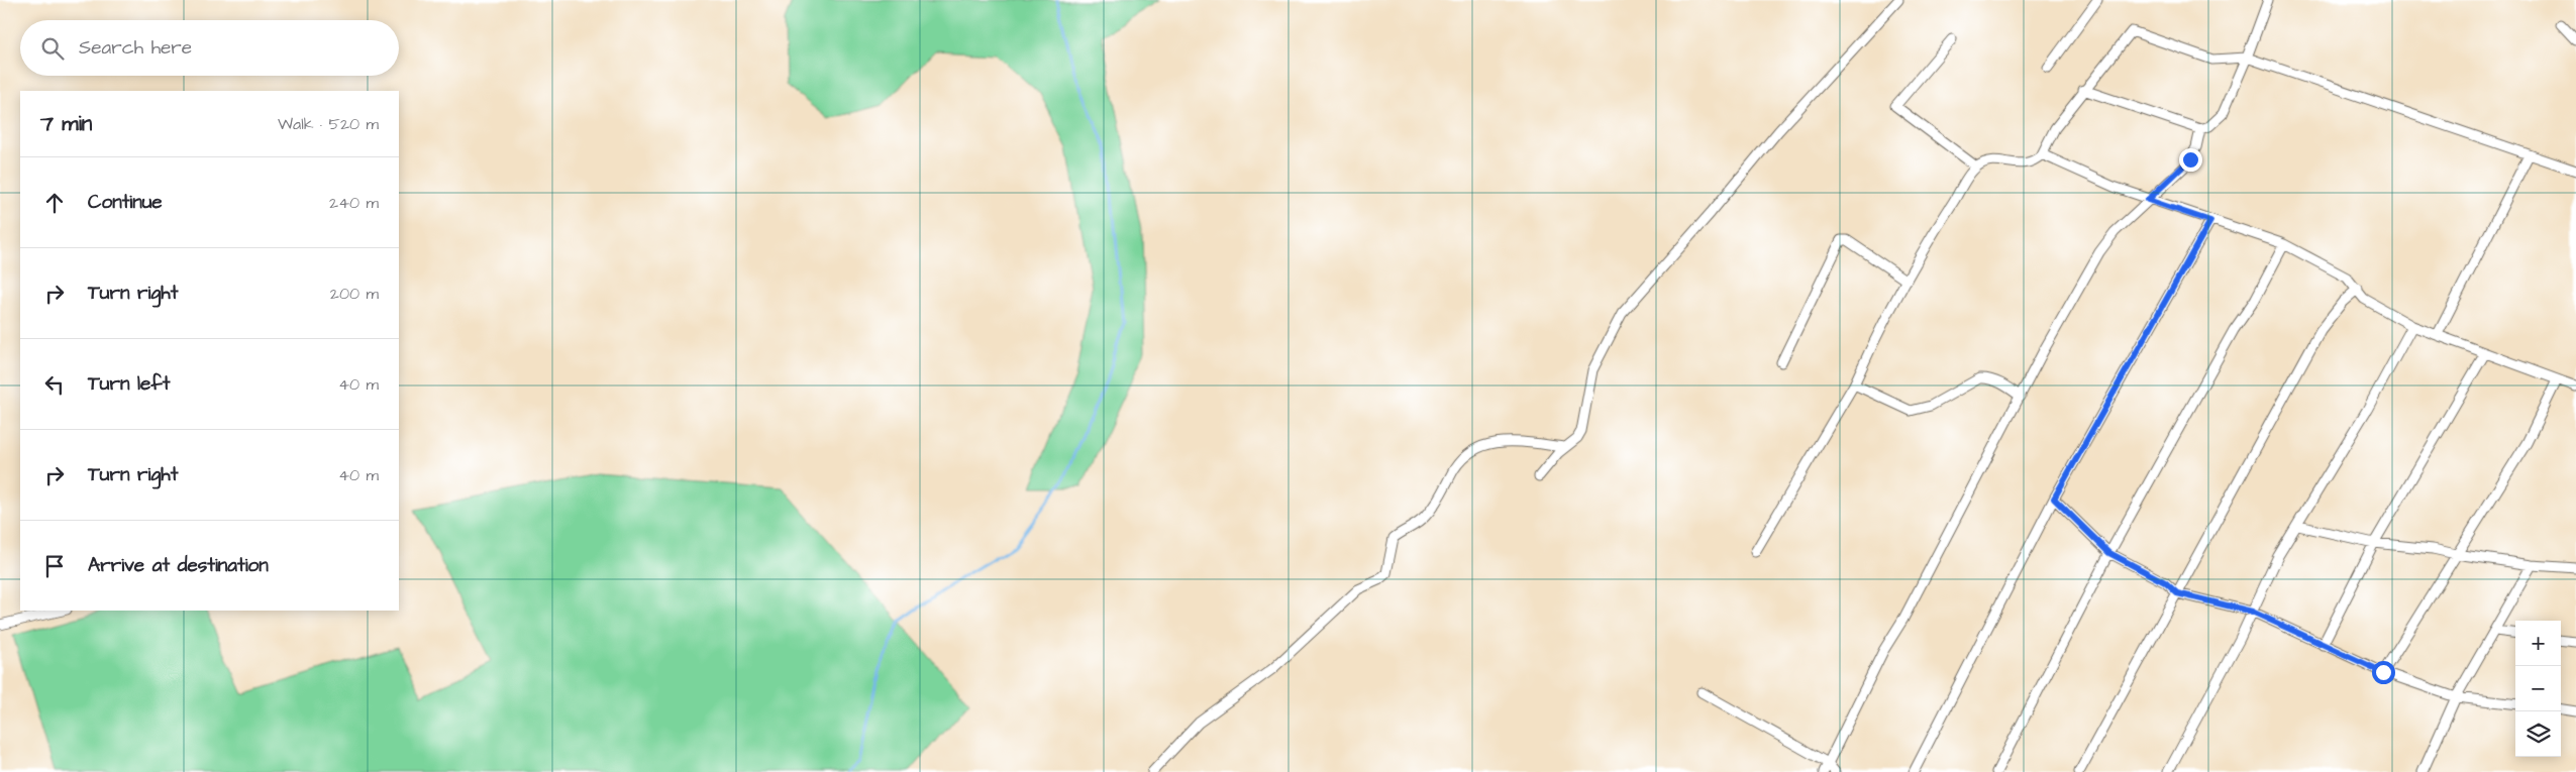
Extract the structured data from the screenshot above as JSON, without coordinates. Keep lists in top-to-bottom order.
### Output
{
  "page": {
    "search": "Search here",
    "heading": ["7 min", "Walk · 520 m"],
    "list": [
      ["Continue", "240 m"],
      ["Turn right", "200 m"],
      ["Turn left", "40 m"],
      ["Turn right", "40 m"],
      "Arrive at destination"
    ],
    "map_buttons": ["+", "−"]
  }
}
